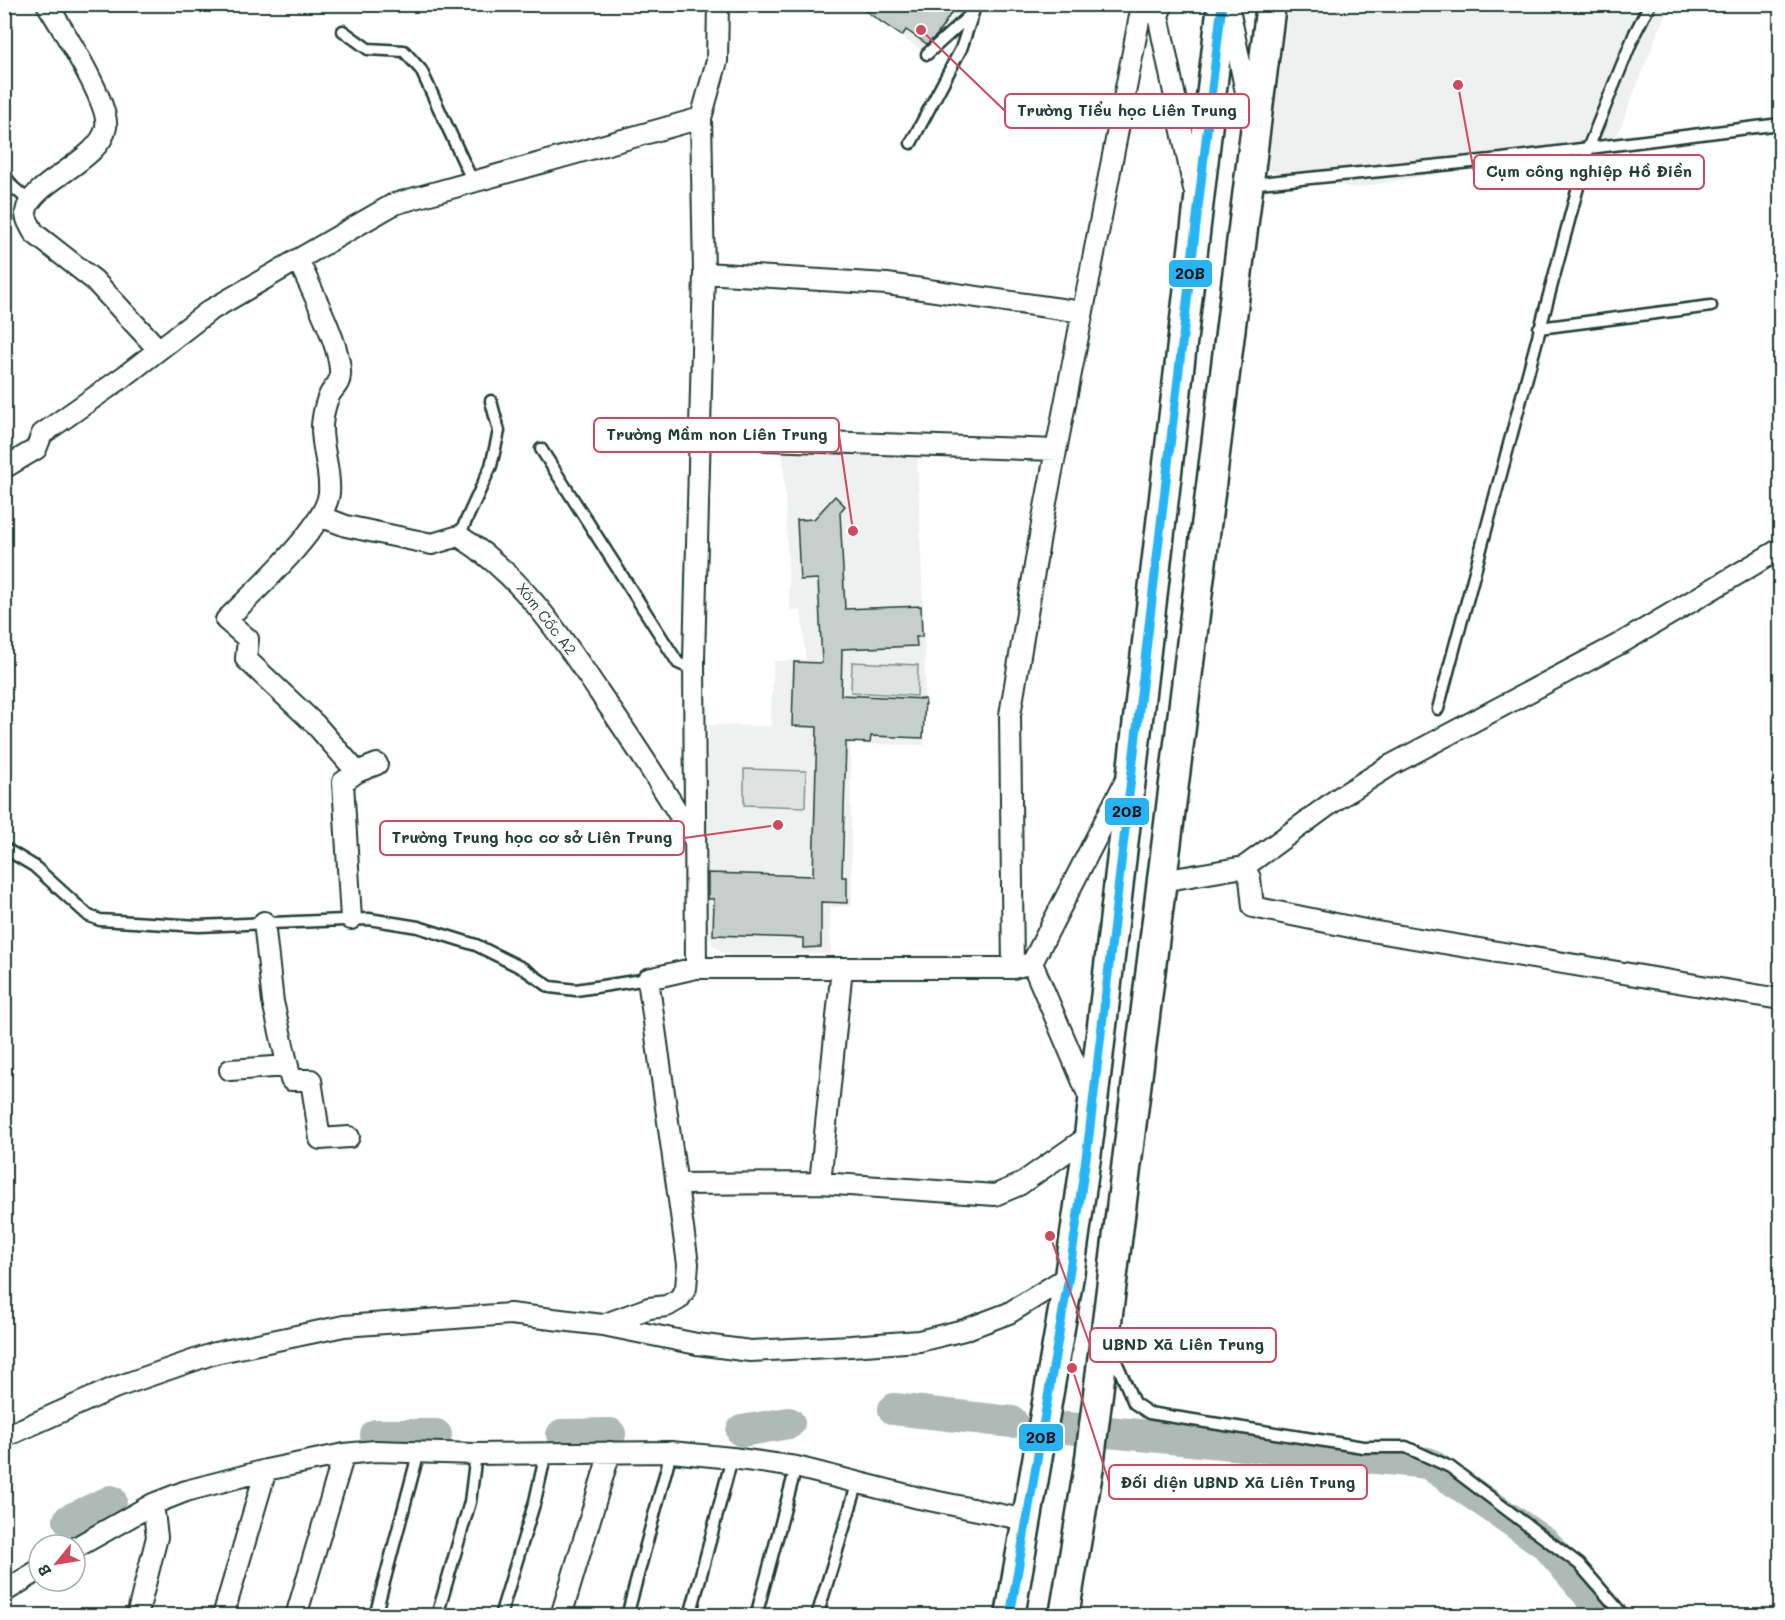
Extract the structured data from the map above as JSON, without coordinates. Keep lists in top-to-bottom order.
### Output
{
  "streets": {
    "street": ["Xóm Cốc A2"]
  },
  "places": [
    "Trường Tiểu học Liên Trung",
    "Cụm công nghiệp Hồ Điền",
    "Trường Mầm non Liên Trung",
    "Trường Trung học cơ sở Liên Trung",
    "UBND Xã Liên Trung",
    "Đối diện UBND Xã Liên Trung"
  ],
  "lines": ["transit line 20B"],
  "north": "bottom left"
}
